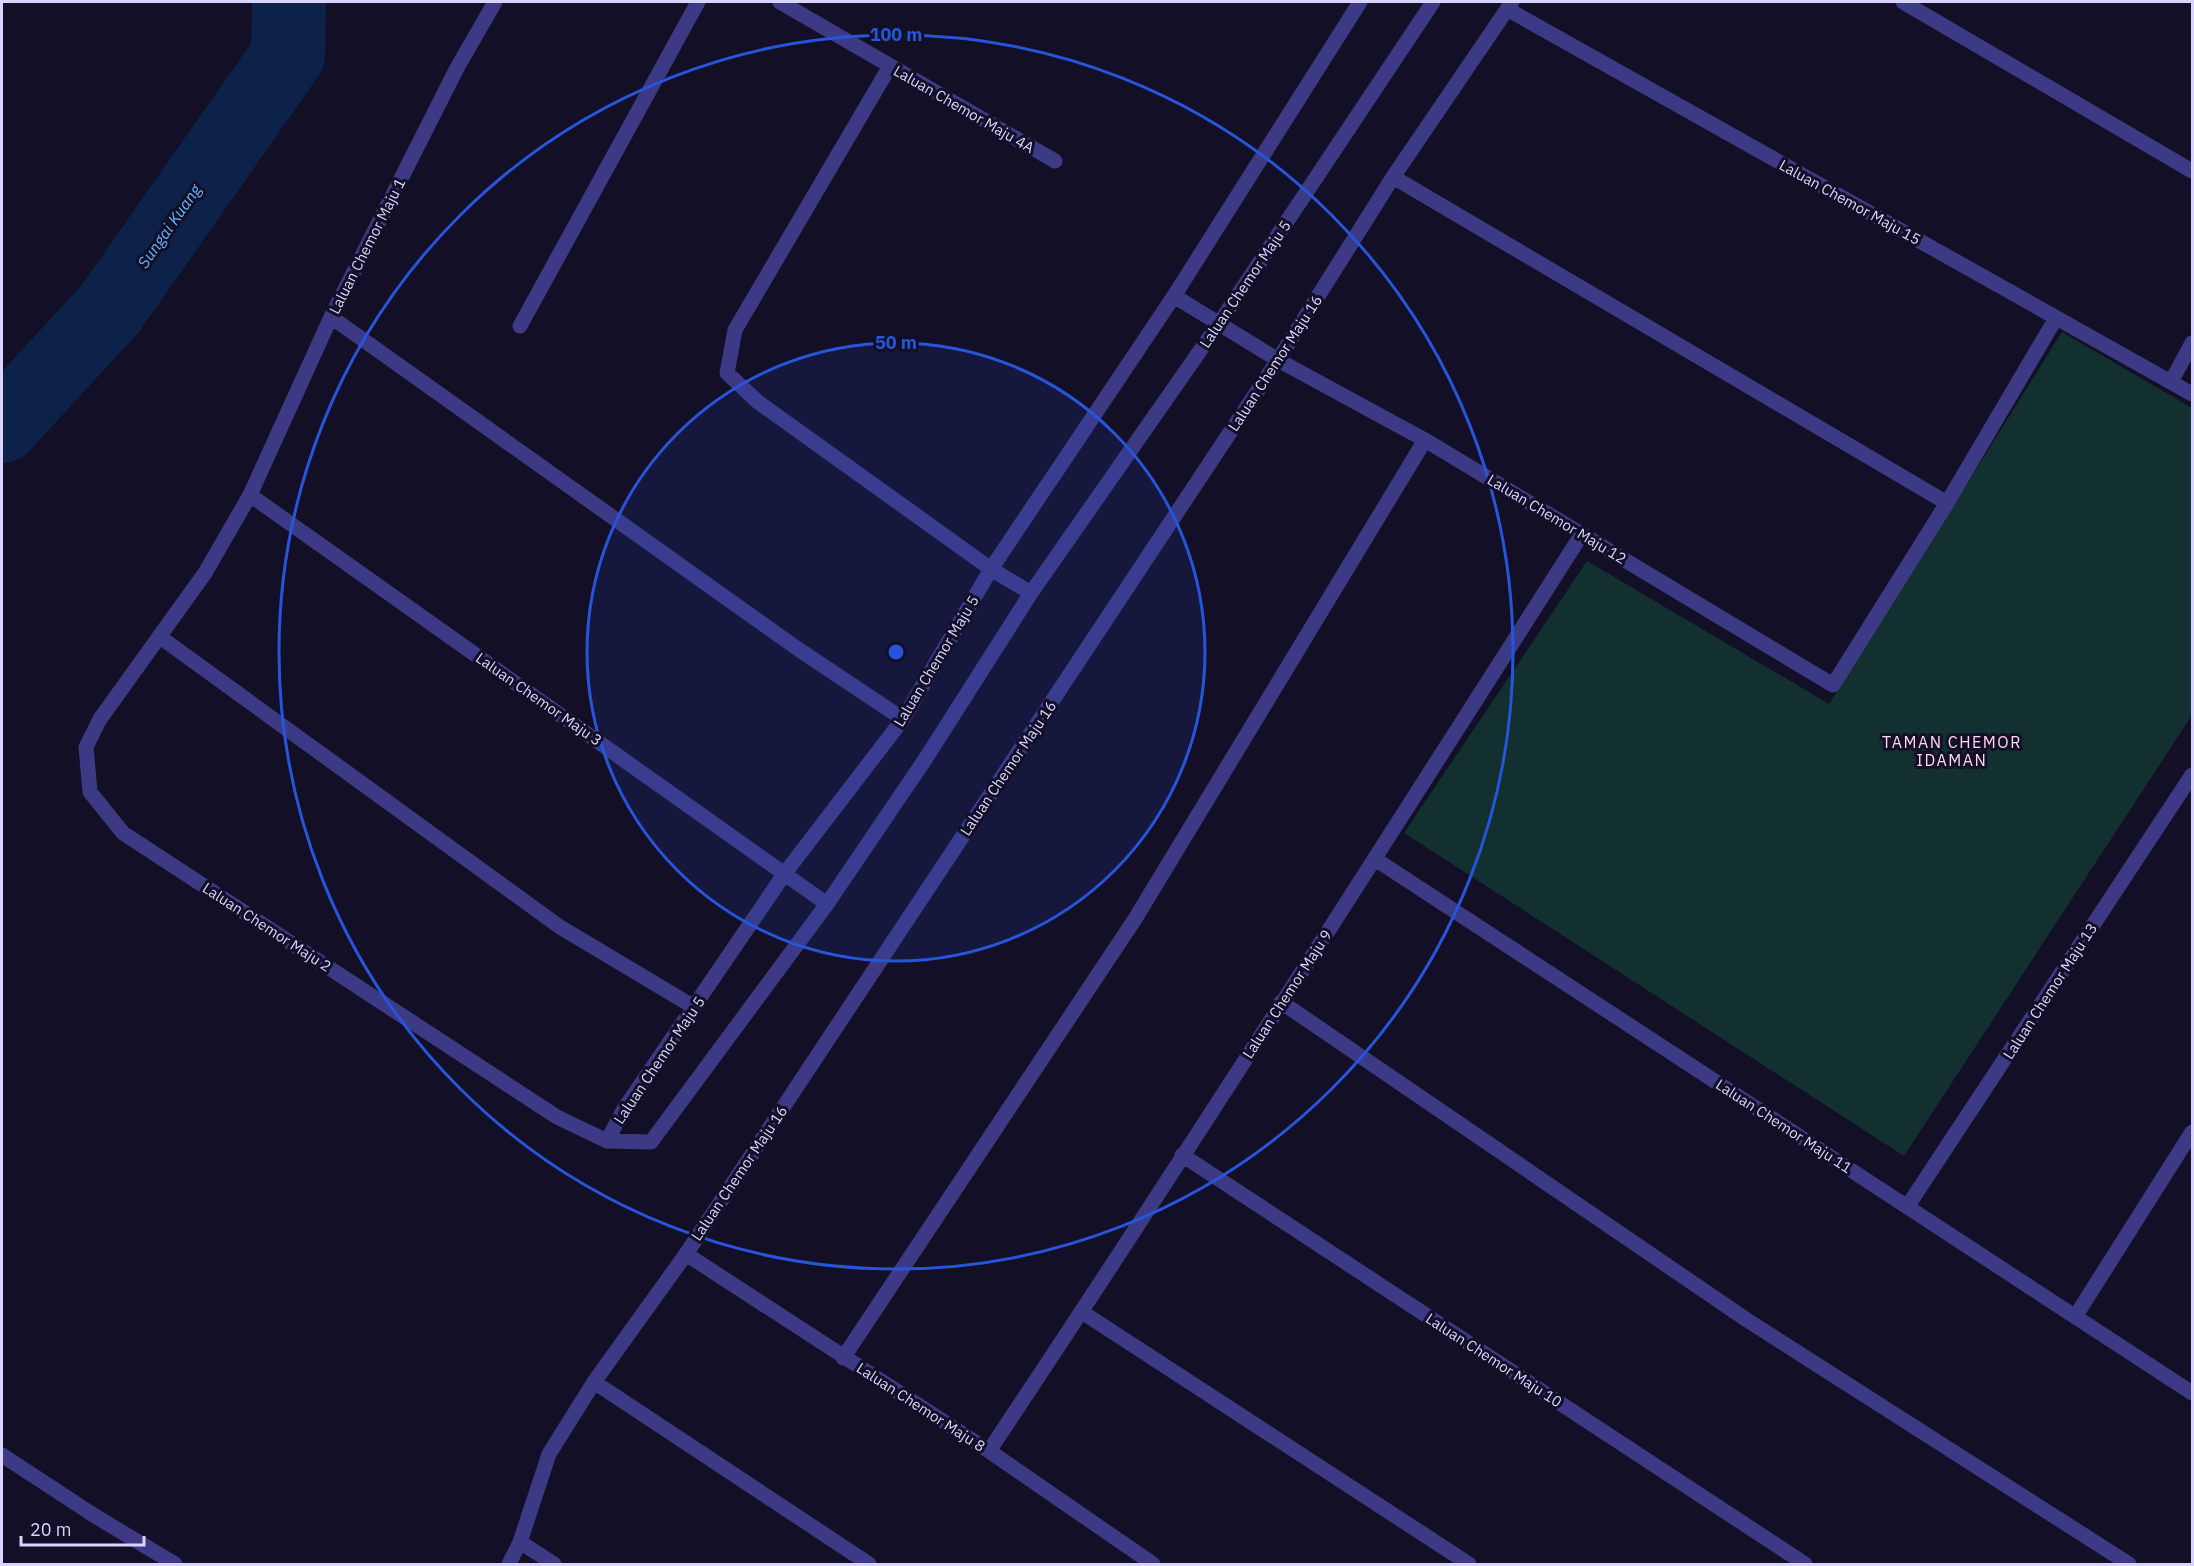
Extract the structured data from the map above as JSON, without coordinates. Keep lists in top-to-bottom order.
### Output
{
  "streets": {
    "street": [
      "Laluan Chemor Maju 4A",
      "Laluan Chemor Maju 15",
      "Laluan Chemor Maju 1",
      "Laluan Chemor Maju 5",
      "Laluan Chemor Maju 16",
      "Laluan Chemor Maju 12",
      "Laluan Chemor Maju 3",
      "Laluan Chemor Maju 2",
      "Laluan Chemor Maju 13",
      "Laluan Chemor Maju 9",
      "Laluan Chemor Maju 11",
      "Laluan Chemor Maju 10",
      "Laluan Chemor Maju 8"
    ]
  },
  "crossings": [
    ["Laluan Chemor Maju 15", "Laluan Chemor Maju 16"],
    ["Laluan Chemor Maju 1", "Laluan Chemor Maju 3"],
    ["Laluan Chemor Maju 1", "Laluan Chemor Maju 2"],
    ["Laluan Chemor Maju 5", "Laluan Chemor Maju 12"],
    ["Laluan Chemor Maju 5", "Laluan Chemor Maju 3"],
    ["Laluan Chemor Maju 5", "Laluan Chemor Maju 2"],
    ["Laluan Chemor Maju 16", "Laluan Chemor Maju 12"],
    ["Laluan Chemor Maju 16", "Laluan Chemor Maju 8"],
    ["Laluan Chemor Maju 12", "Laluan Chemor Maju 9"],
    ["Laluan Chemor Maju 13", "Laluan Chemor Maju 11"],
    ["Laluan Chemor Maju 9", "Laluan Chemor Maju 11"],
    ["Laluan Chemor Maju 9", "Laluan Chemor Maju 10"],
    ["Laluan Chemor Maju 9", "Laluan Chemor Maju 8"]
  ],
  "districts": ["TAMAN CHEMOR IDAMAN"],
  "water": ["Sungai Kuang"],
  "scale_bar": "20 m",
  "rings": ["100 m", "50 m"]
}
